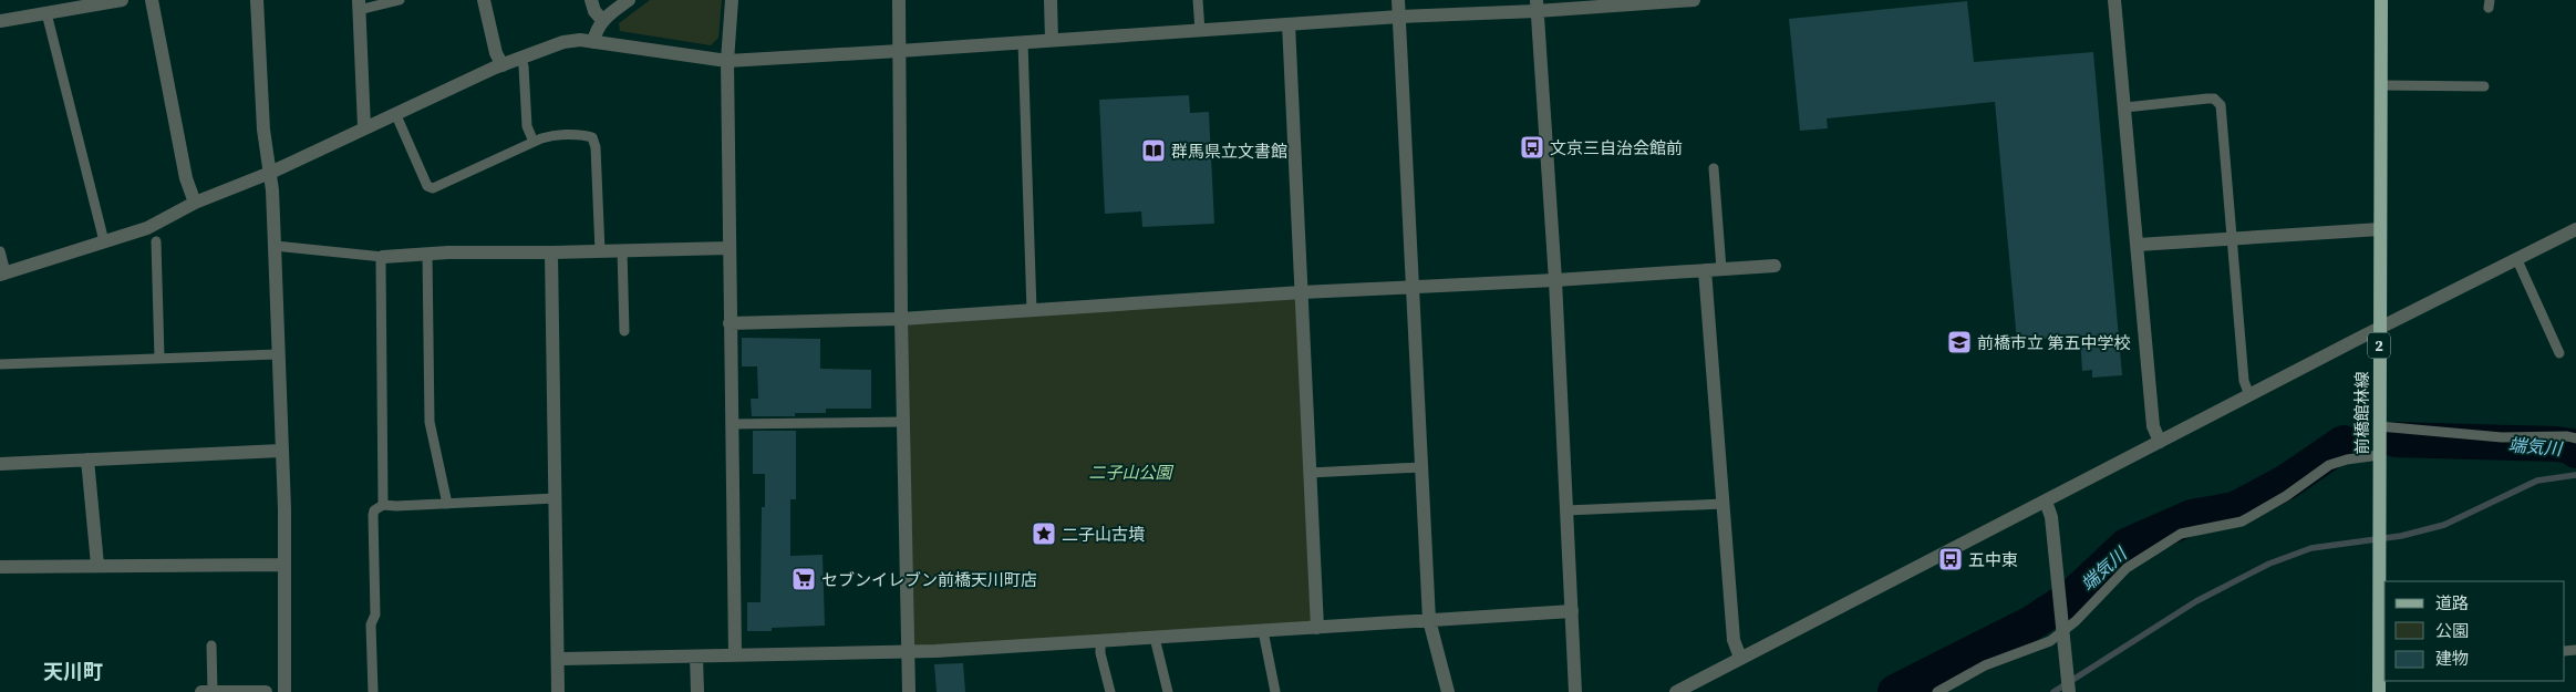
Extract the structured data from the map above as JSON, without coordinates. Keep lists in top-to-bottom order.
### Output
{
  "streets": {
    "main road": ["2", "前橋館林線"]
  },
  "districts": ["天川町"],
  "water": ["端気川"],
  "parks": ["二子山公園"],
  "places": {
    "bus stop": ["文京三自治会館前", "五中東"],
    "library": ["群馬県立文書館"],
    "school or university": ["前橋市立 第五中学校"],
    "place": ["二子山古墳"],
    "supermarket": ["セブンイレブン前橋天川町店"]
  },
  "legend": ["道路", "公園", "建物"]
}
